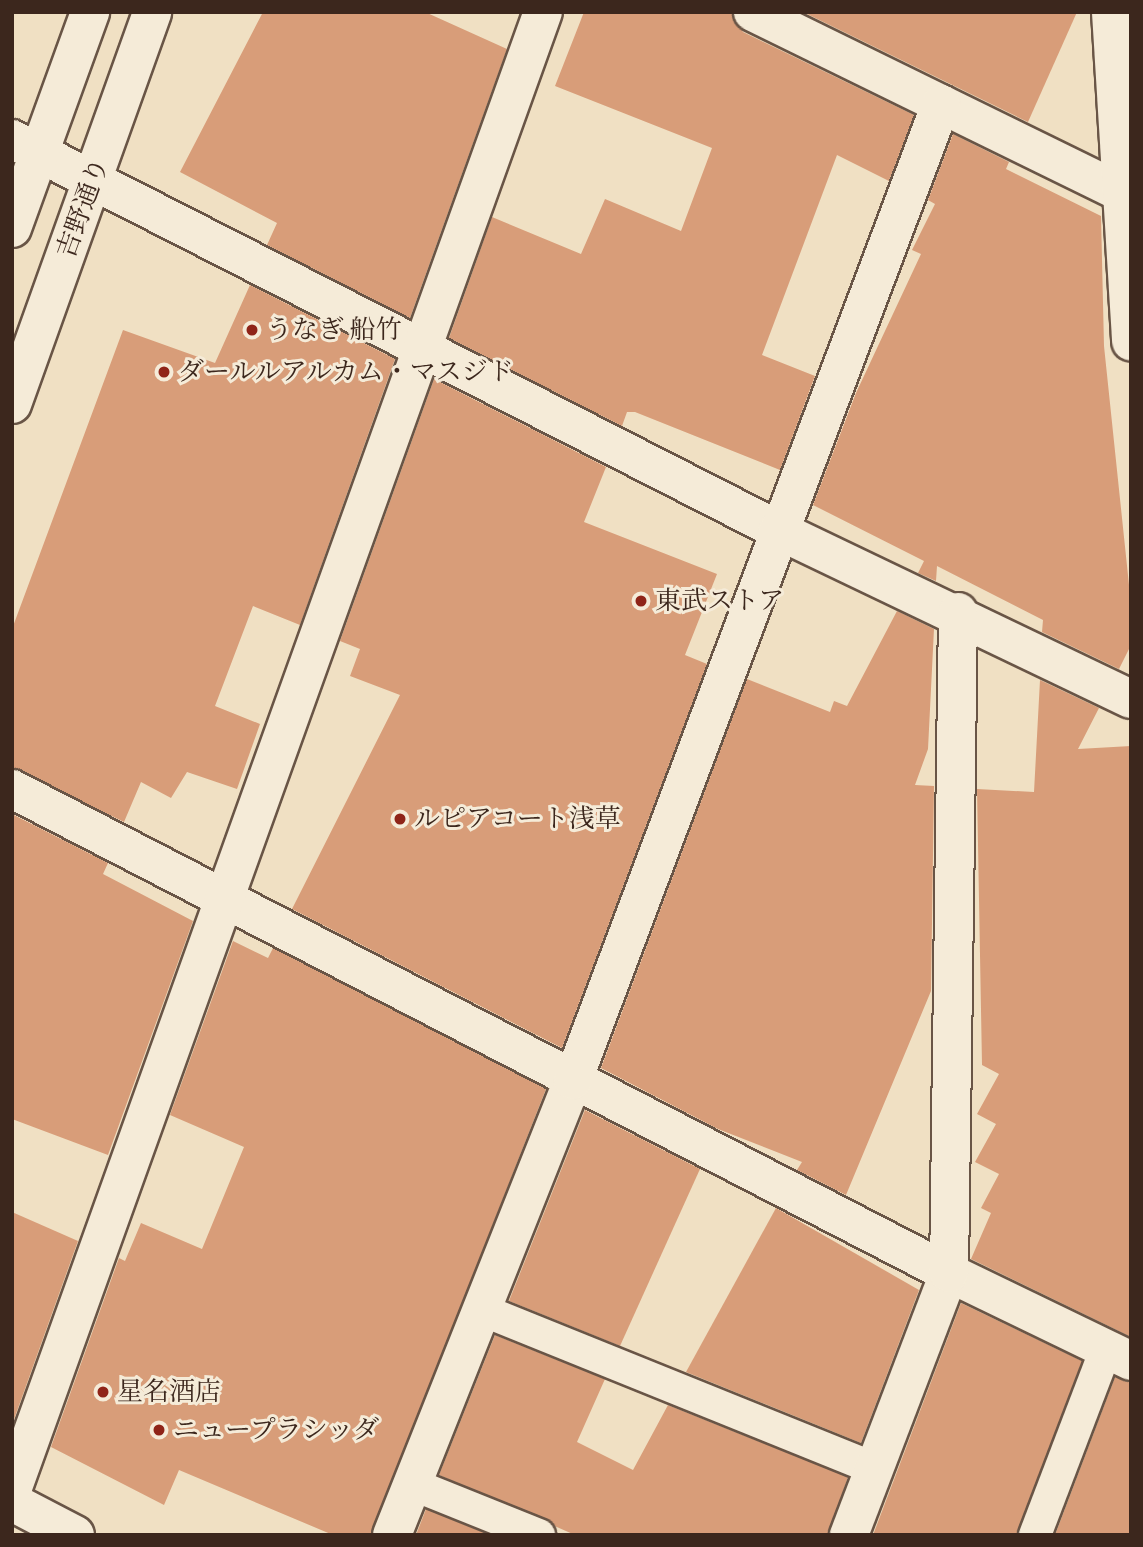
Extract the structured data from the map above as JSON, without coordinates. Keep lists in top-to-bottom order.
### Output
{
  "streets": {
    "street": ["吉野通り"]
  },
  "places": [
    "うなぎ 船竹",
    "ダールルアルカム・マスジド",
    "東武ストア",
    "ルピアコート浅草",
    "星名酒店",
    "ニュープラシッダ"
  ]
}
